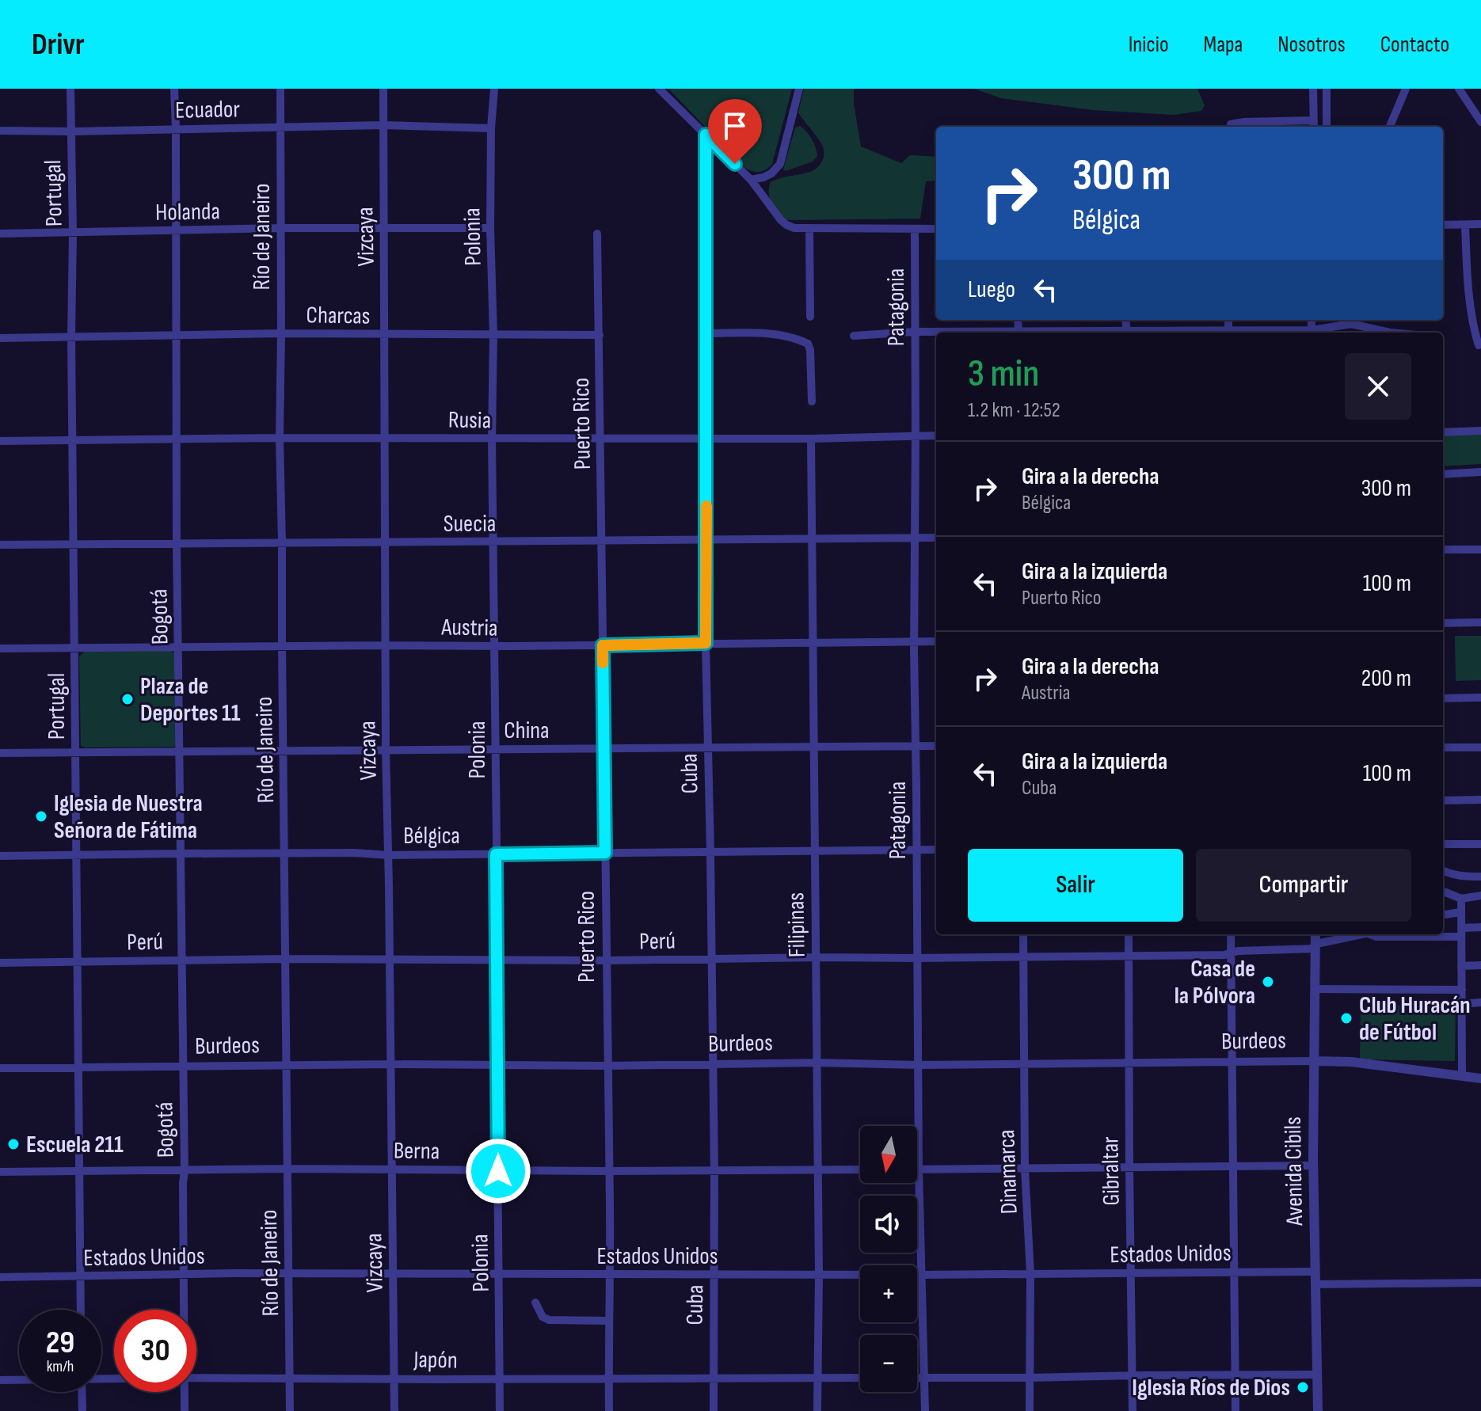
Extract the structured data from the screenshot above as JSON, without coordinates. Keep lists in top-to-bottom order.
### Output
{
  "streets": {
    "street": [
      "Ecuador",
      "Portugal",
      "Holanda",
      "Río de Janeiro",
      "Vizcaya",
      "Polonia",
      "Patagonia",
      "Charcas",
      "Rusia",
      "Puerto Rico",
      "Suecia",
      "Bogotá",
      "Austria",
      "China",
      "Cuba",
      "Bélgica",
      "Filipinas",
      "Perú",
      "Burdeos",
      "Berna",
      "Gibraltar",
      "Avenida Cibils",
      "Dinamarca",
      "Estados Unidos",
      "Japón"
    ]
  },
  "crossings": [
    ["Ecuador", "Portugal"],
    ["Ecuador", "Río de Janeiro"],
    ["Ecuador", "Vizcaya"],
    ["Ecuador", "Polonia"],
    ["Ecuador", "Bogotá"],
    ["Portugal", "Holanda"],
    ["Portugal", "Charcas"],
    ["Portugal", "Rusia"],
    ["Portugal", "Suecia"],
    ["Portugal", "Austria"],
    ["Portugal", "China"],
    ["Portugal", "Bélgica"],
    ["Portugal", "Perú"],
    ["Portugal", "Burdeos"],
    ["Portugal", "Berna"],
    ["Portugal", "Estados Unidos"],
    ["Holanda", "Río de Janeiro"],
    ["Holanda", "Vizcaya"],
    ["Holanda", "Polonia"],
    ["Holanda", "Bogotá"],
    ["Río de Janeiro", "Charcas"],
    ["Río de Janeiro", "Rusia"],
    ["Río de Janeiro", "Suecia"],
    ["Río de Janeiro", "Austria"],
    ["Río de Janeiro", "China"],
    ["Río de Janeiro", "Bélgica"],
    ["Río de Janeiro", "Perú"],
    ["Río de Janeiro", "Burdeos"],
    ["Río de Janeiro", "Berna"],
    ["Río de Janeiro", "Estados Unidos"],
    ["Río de Janeiro", "Japón"],
    ["Vizcaya", "Charcas"],
    ["Vizcaya", "Rusia"],
    ["Vizcaya", "Suecia"],
    ["Vizcaya", "Austria"],
    ["Vizcaya", "China"],
    ["Vizcaya", "Bélgica"],
    ["Vizcaya", "Perú"],
    ["Vizcaya", "Burdeos"],
    ["Vizcaya", "Berna"],
    ["Vizcaya", "Estados Unidos"],
    ["Vizcaya", "Japón"],
    ["Polonia", "Charcas"],
    ["Polonia", "Rusia"],
    ["Polonia", "Suecia"],
    ["Polonia", "Austria"],
    ["Polonia", "China"],
    ["Polonia", "Bélgica"],
    ["Polonia", "Perú"],
    ["Polonia", "Burdeos"],
    ["Polonia", "Berna"],
    ["Polonia", "Estados Unidos"],
    ["Polonia", "Japón"],
    ["Patagonia", "Rusia"],
    ["Patagonia", "Suecia"],
    ["Patagonia", "Austria"],
    ["Patagonia", "China"],
    ["Patagonia", "Bélgica"],
    ["Patagonia", "Perú"],
    ["Patagonia", "Burdeos"],
    ["Patagonia", "Estados Unidos"],
    ["Charcas", "Puerto Rico"],
    ["Charcas", "Bogotá"],
    ["Rusia", "Puerto Rico"],
    ["Rusia", "Bogotá"],
    ["Rusia", "Cuba"],
    ["Rusia", "Filipinas"],
    ["Puerto Rico", "Suecia"],
    ["Puerto Rico", "Austria"],
    ["Puerto Rico", "China"],
    ["Puerto Rico", "Bélgica"],
    ["Puerto Rico", "Perú"],
    ["Puerto Rico", "Burdeos"],
    ["Puerto Rico", "Berna"],
    ["Puerto Rico", "Estados Unidos"],
    ["Puerto Rico", "Japón"],
    ["Suecia", "Bogotá"],
    ["Suecia", "Cuba"],
    ["Suecia", "Filipinas"],
    ["Bogotá", "Austria"],
    ["Bogotá", "China"],
    ["Bogotá", "Bélgica"],
    ["Bogotá", "Perú"],
    ["Bogotá", "Burdeos"],
    ["Bogotá", "Berna"],
    ["Bogotá", "Estados Unidos"],
    ["Austria", "Cuba"],
    ["Austria", "Filipinas"],
    ["China", "Cuba"],
    ["China", "Filipinas"],
    ["Cuba", "Bélgica"],
    ["Cuba", "Perú"],
    ["Cuba", "Burdeos"],
    ["Cuba", "Berna"],
    ["Cuba", "Estados Unidos"],
    ["Cuba", "Japón"],
    ["Bélgica", "Filipinas"],
    ["Filipinas", "Perú"],
    ["Filipinas", "Burdeos"],
    ["Filipinas", "Berna"],
    ["Filipinas", "Estados Unidos"],
    ["Filipinas", "Japón"],
    ["Perú", "Gibraltar"],
    ["Perú", "Avenida Cibils"],
    ["Perú", "Dinamarca"],
    ["Burdeos", "Gibraltar"],
    ["Burdeos", "Avenida Cibils"],
    ["Burdeos", "Dinamarca"],
    ["Gibraltar", "Estados Unidos"],
    ["Avenida Cibils", "Estados Unidos"],
    ["Dinamarca", "Estados Unidos"]
  ],
  "places": [
    "Plaza de Deportes 11",
    "Iglesia de Nuestra Señora de Fátima",
    "Casa de la Pólvora",
    "Club Huracán de Fútbol",
    "Escuela 211",
    "Iglesia Ríos de Dios"
  ],
  "north": "bottom",
  "page": {
    "header": "Drivr",
    "nav": [
      "Inicio",
      "Mapa",
      "Nosotros",
      "Contacto"
    ],
    "turn": ["300 m", "Bélgica"],
    "then": "Luego",
    "heading": ["3 min", "1.2 km · 12:52"],
    "list": [
      {
        "name": "Gira a la derecha",
        "note": "Bélgica",
        "value": "300 m"
      },
      {
        "name": "Gira a la izquierda",
        "note": "Puerto Rico",
        "value": "100 m"
      },
      {
        "name": "Gira a la derecha",
        "note": "Austria",
        "value": "200 m"
      },
      {
        "name": "Gira a la izquierda",
        "note": "Cuba",
        "value": "100 m"
      }
    ],
    "buttons": ["Salir", "Compartir"],
    "map_buttons": ["+", "−"],
    "speed": "29 km/h",
    "limit": "30"
  }
}
